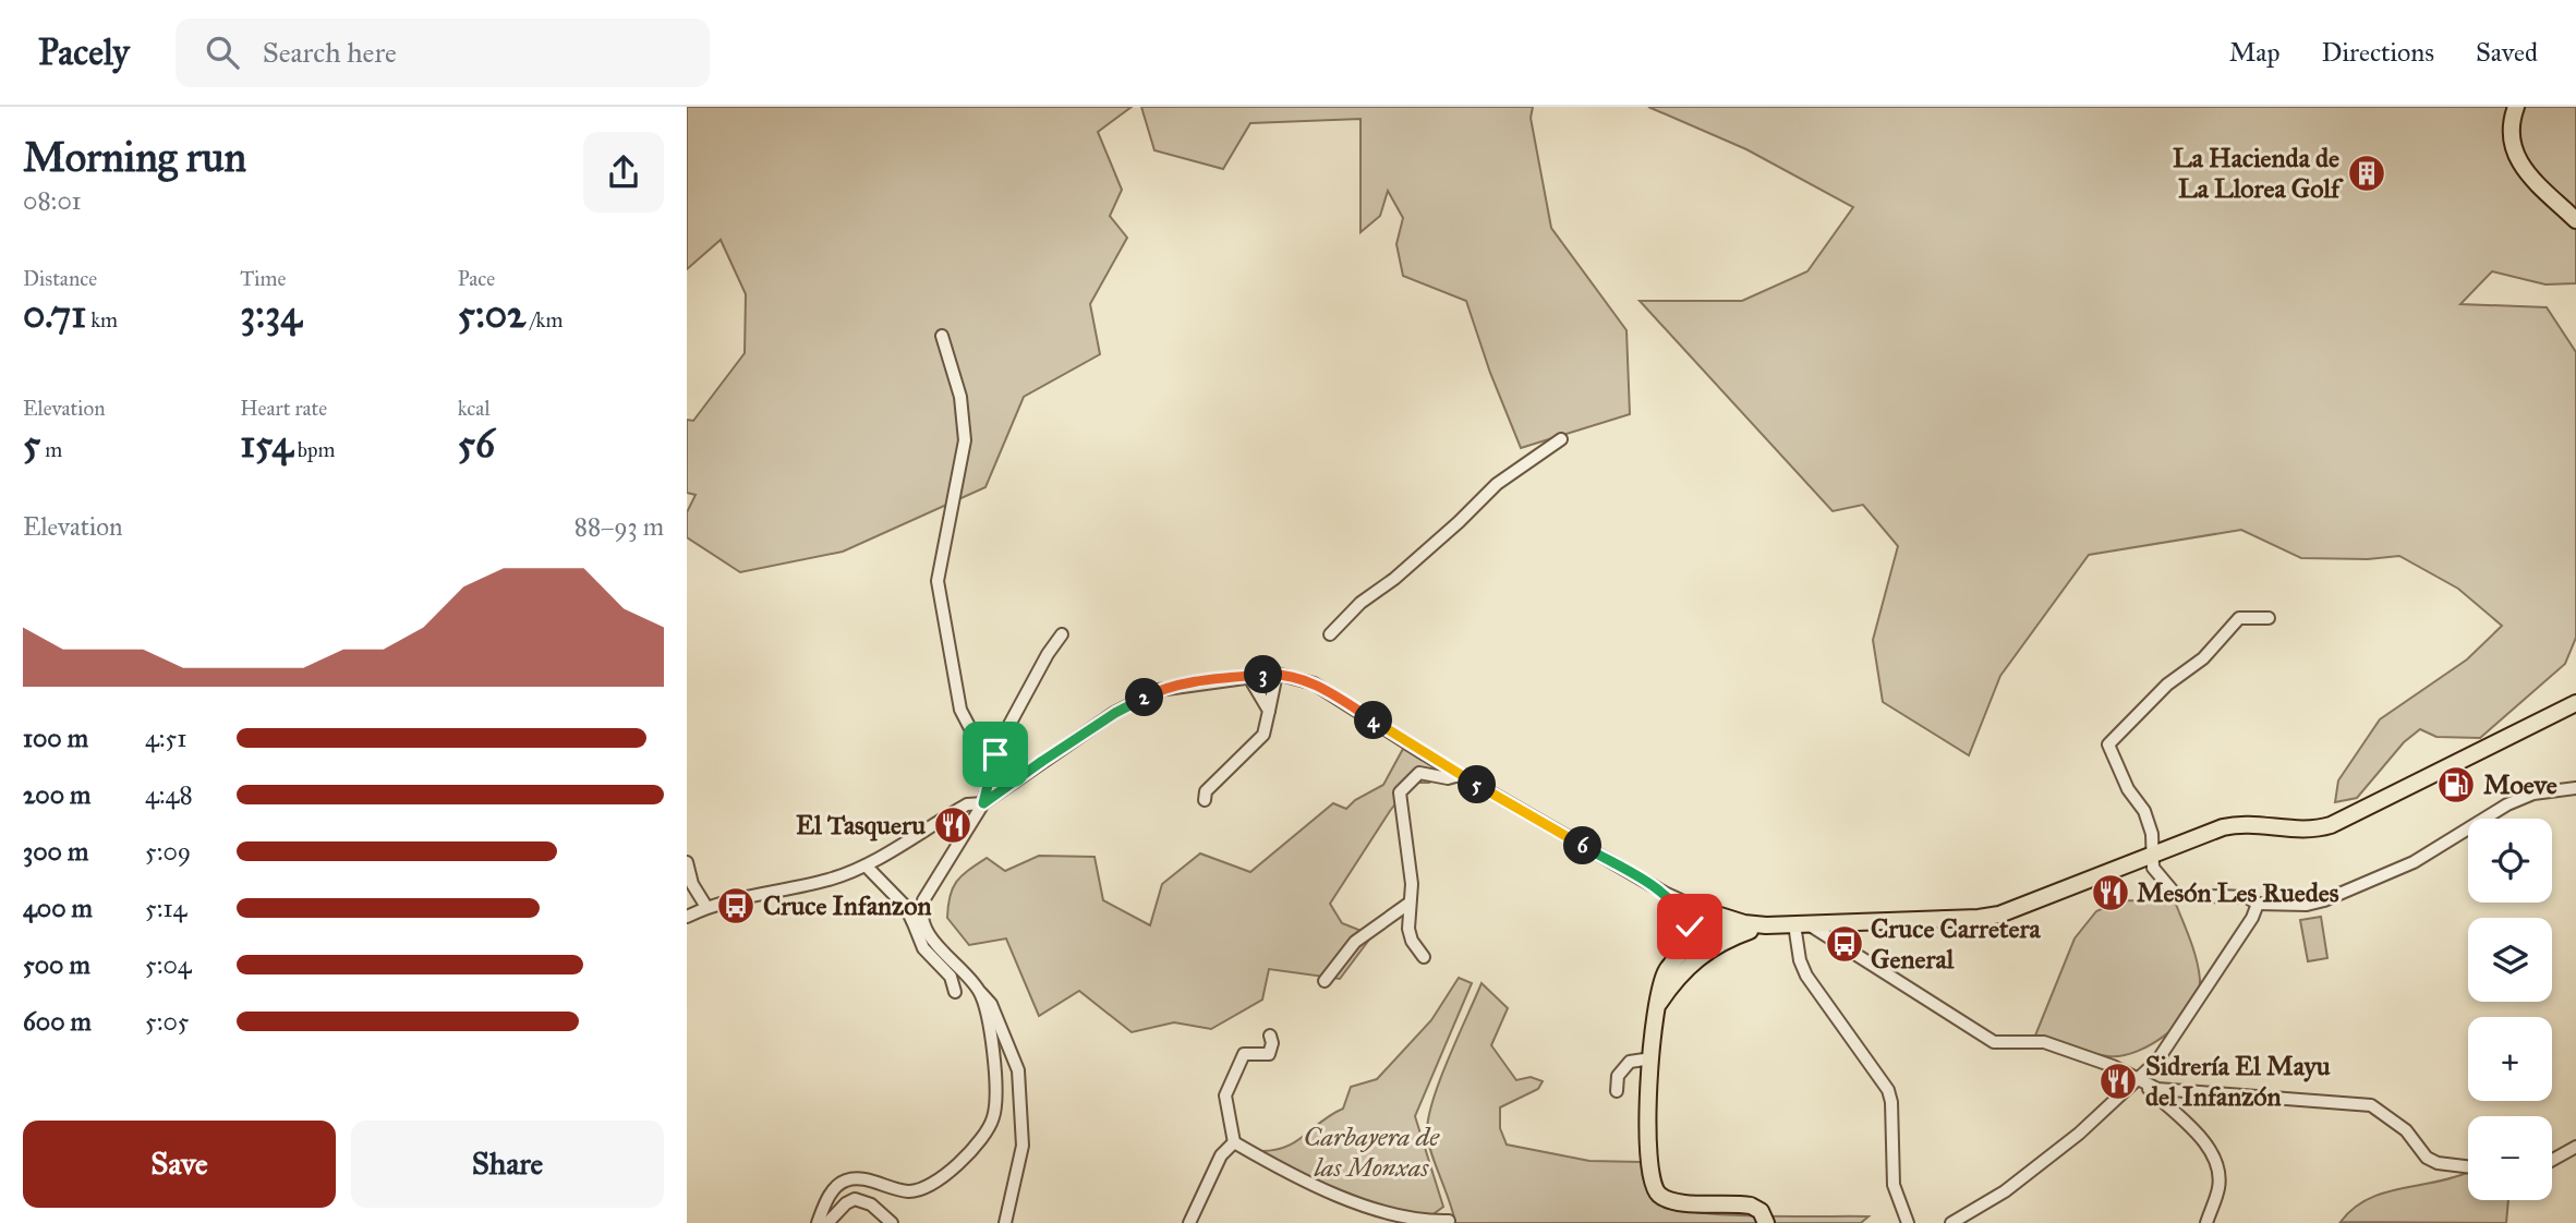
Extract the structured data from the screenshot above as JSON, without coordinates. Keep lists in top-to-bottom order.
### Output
{
  "parks": ["Carbayera de las Monxas"],
  "places": {
    "building": ["La Hacienda de La Llorea Golf"],
    "fuel station": ["Moeve"],
    "restaurant": ["El Tasqueru", "Mesón Les Ruedes", "Sidrería El Mayu del Infanzón"],
    "bus stop": ["Cruce Infanzon", "Cruce Carretera General"]
  },
  "page": {
    "header": "Pacely",
    "search": "Search here",
    "nav": ["Map", "Directions", "Saved"],
    "heading": ["Morning run", "08:01"],
    "stats": [
      ["Distance", "0.71 km"],
      ["Time", "3:34"],
      ["Pace", "5:02 /km"],
      ["Elevation", "5 m"],
      ["Heart rate", "154 bpm"],
      ["kcal", "56"]
    ],
    "chart": ["Elevation", "88–93 m"],
    "pins": [
      "3",
      "2",
      "4",
      "5",
      "6"
    ],
    "list": [
      {
        "name": "100 m",
        "note": "4:51"
      },
      {
        "name": "200 m",
        "note": "4:48"
      },
      {
        "name": "300 m",
        "note": "5:09"
      },
      {
        "name": "400 m",
        "note": "5:14"
      },
      {
        "name": "500 m",
        "note": "5:04"
      },
      {
        "name": "600 m",
        "note": "5:05"
      }
    ],
    "map_buttons": ["+", "−"],
    "buttons": ["Save", "Share"]
  }
}
